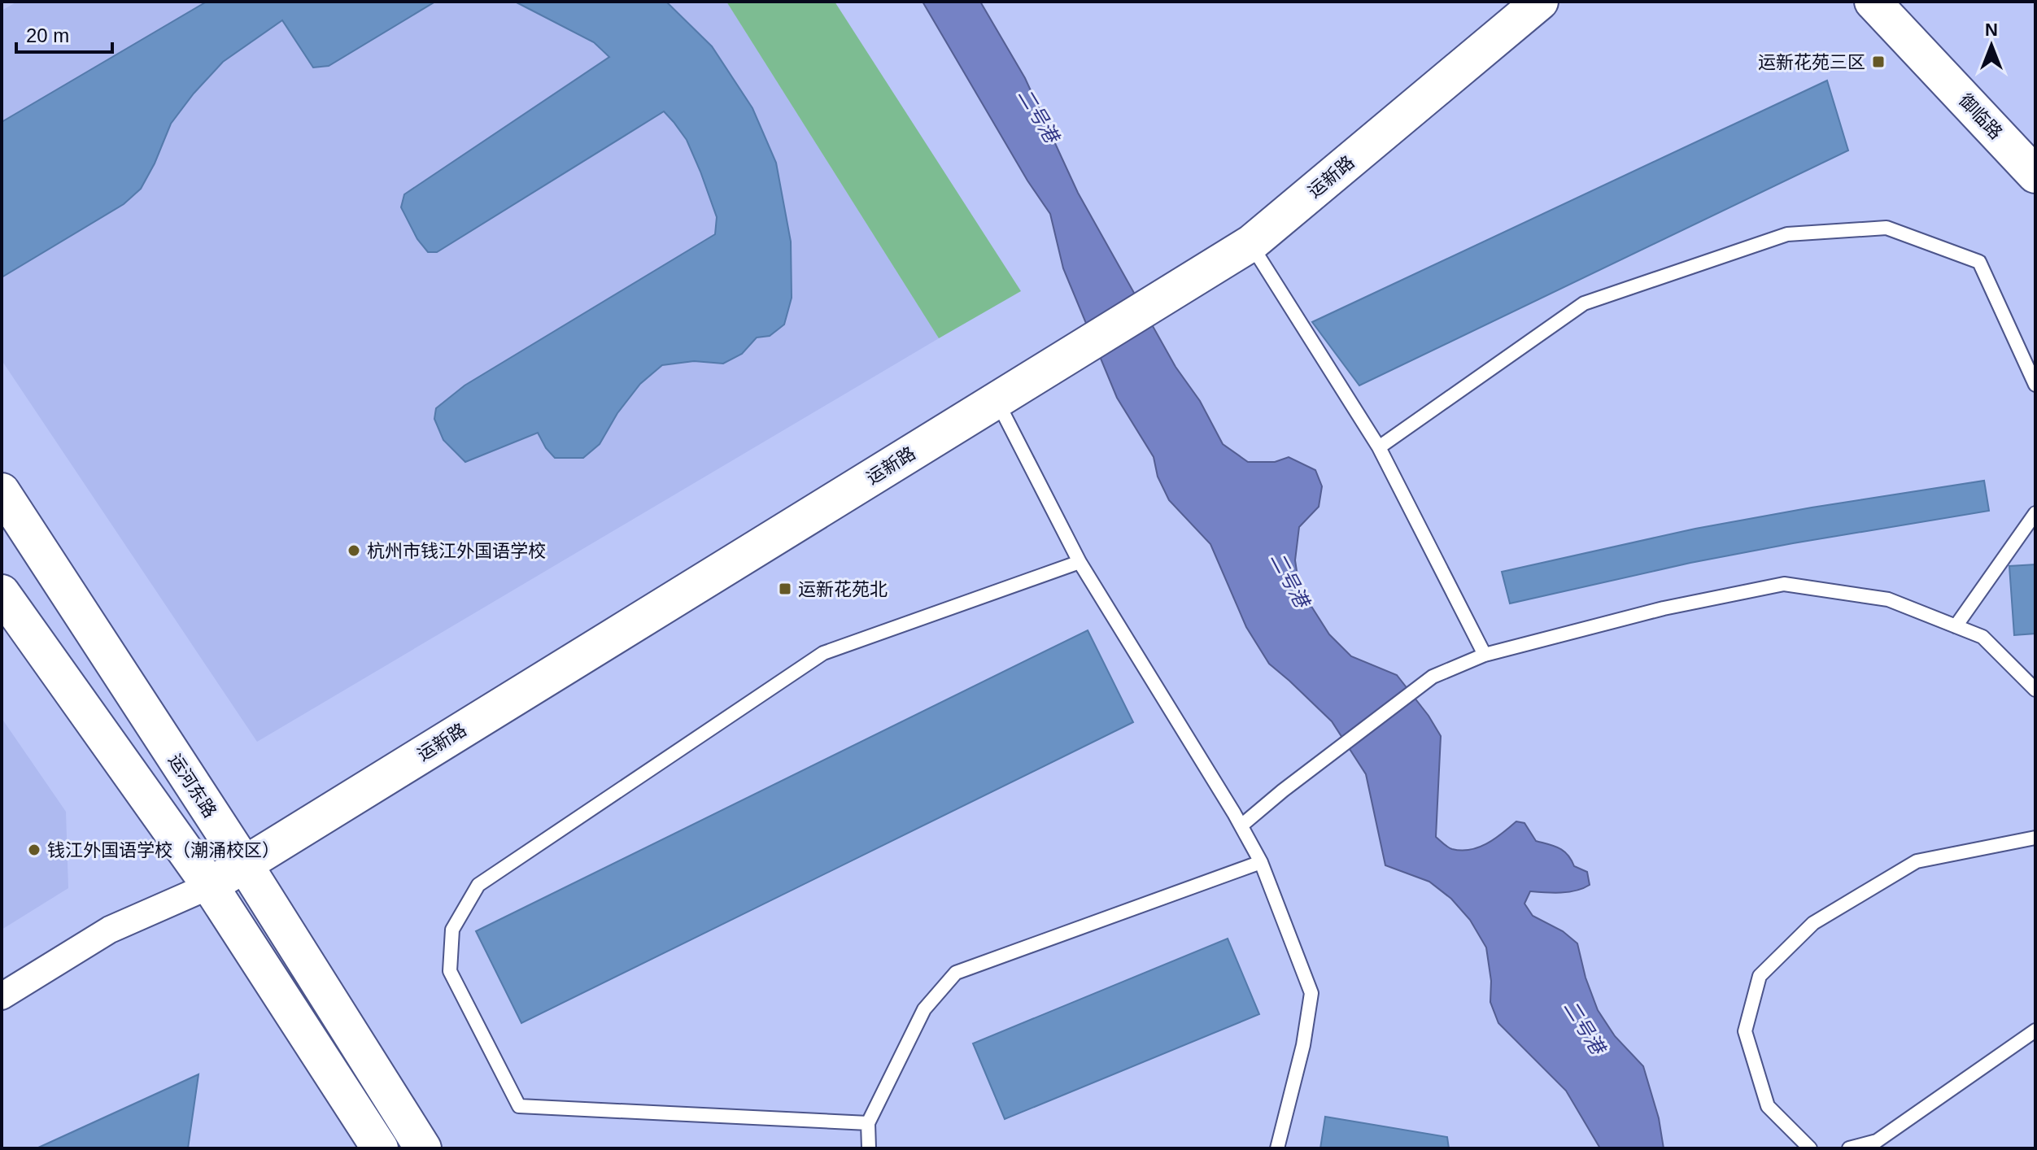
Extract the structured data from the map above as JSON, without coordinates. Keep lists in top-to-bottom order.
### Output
{
  "streets": {
    "street": ["御临路", "运新路", "运河东路"]
  },
  "crossings": [
    ["运新路", "运河东路"]
  ],
  "water": ["二号港"],
  "places": {
    "transit": ["运新花苑三区", "运新花苑北"],
    "other": ["杭州市钱江外国语学校", "钱江外国语学校（潮涌校区）"]
  },
  "scale_bar": "20 m",
  "north": "top"
}
